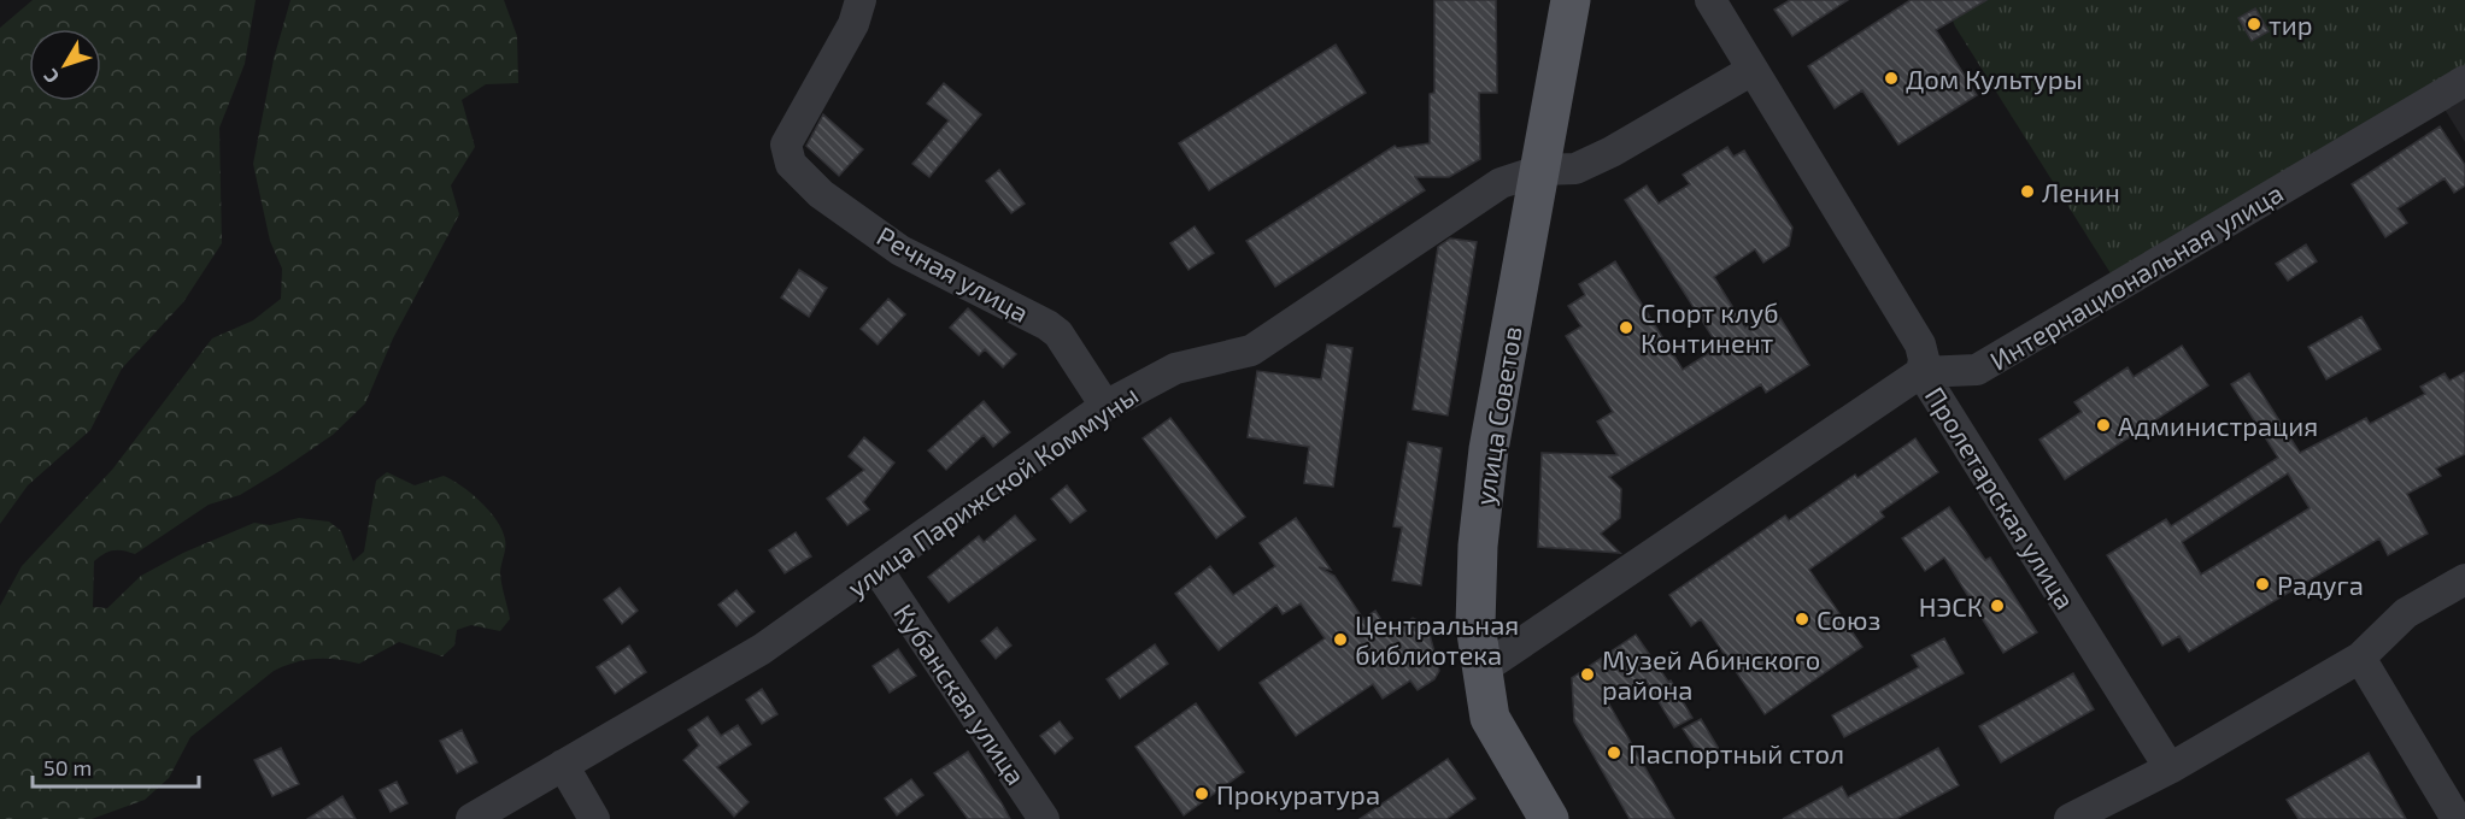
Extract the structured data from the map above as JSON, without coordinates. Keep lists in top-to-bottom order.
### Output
{
  "streets": {
    "main road": ["улица Советов"],
    "street": [
      "Речная улица",
      "Интернациональная улица",
      "улица Парижской Коммуны",
      "Пролетарская улица",
      "Кубанская улица"
    ]
  },
  "crossings": [
    ["Речная улица", "улица Парижской Коммуны"],
    ["Интернациональная улица", "Пролетарская улица"],
    ["улица Советов", "улица Парижской Коммуны"],
    ["улица Парижской Коммуны", "Пролетарская улица"],
    ["улица Парижской Коммуны", "Кубанская улица"]
  ],
  "places": [
    "тир",
    "Дом Культуры",
    "Ленин",
    "Спорт клуб Континент",
    "Администрация",
    "Радуга",
    "НЭСК",
    "Союз",
    "Центральная библиотека",
    "Музей Абинского района",
    "Паспортный стол",
    "Прокуратура"
  ],
  "scale_bar": "50 m",
  "north": "bottom left"
}
